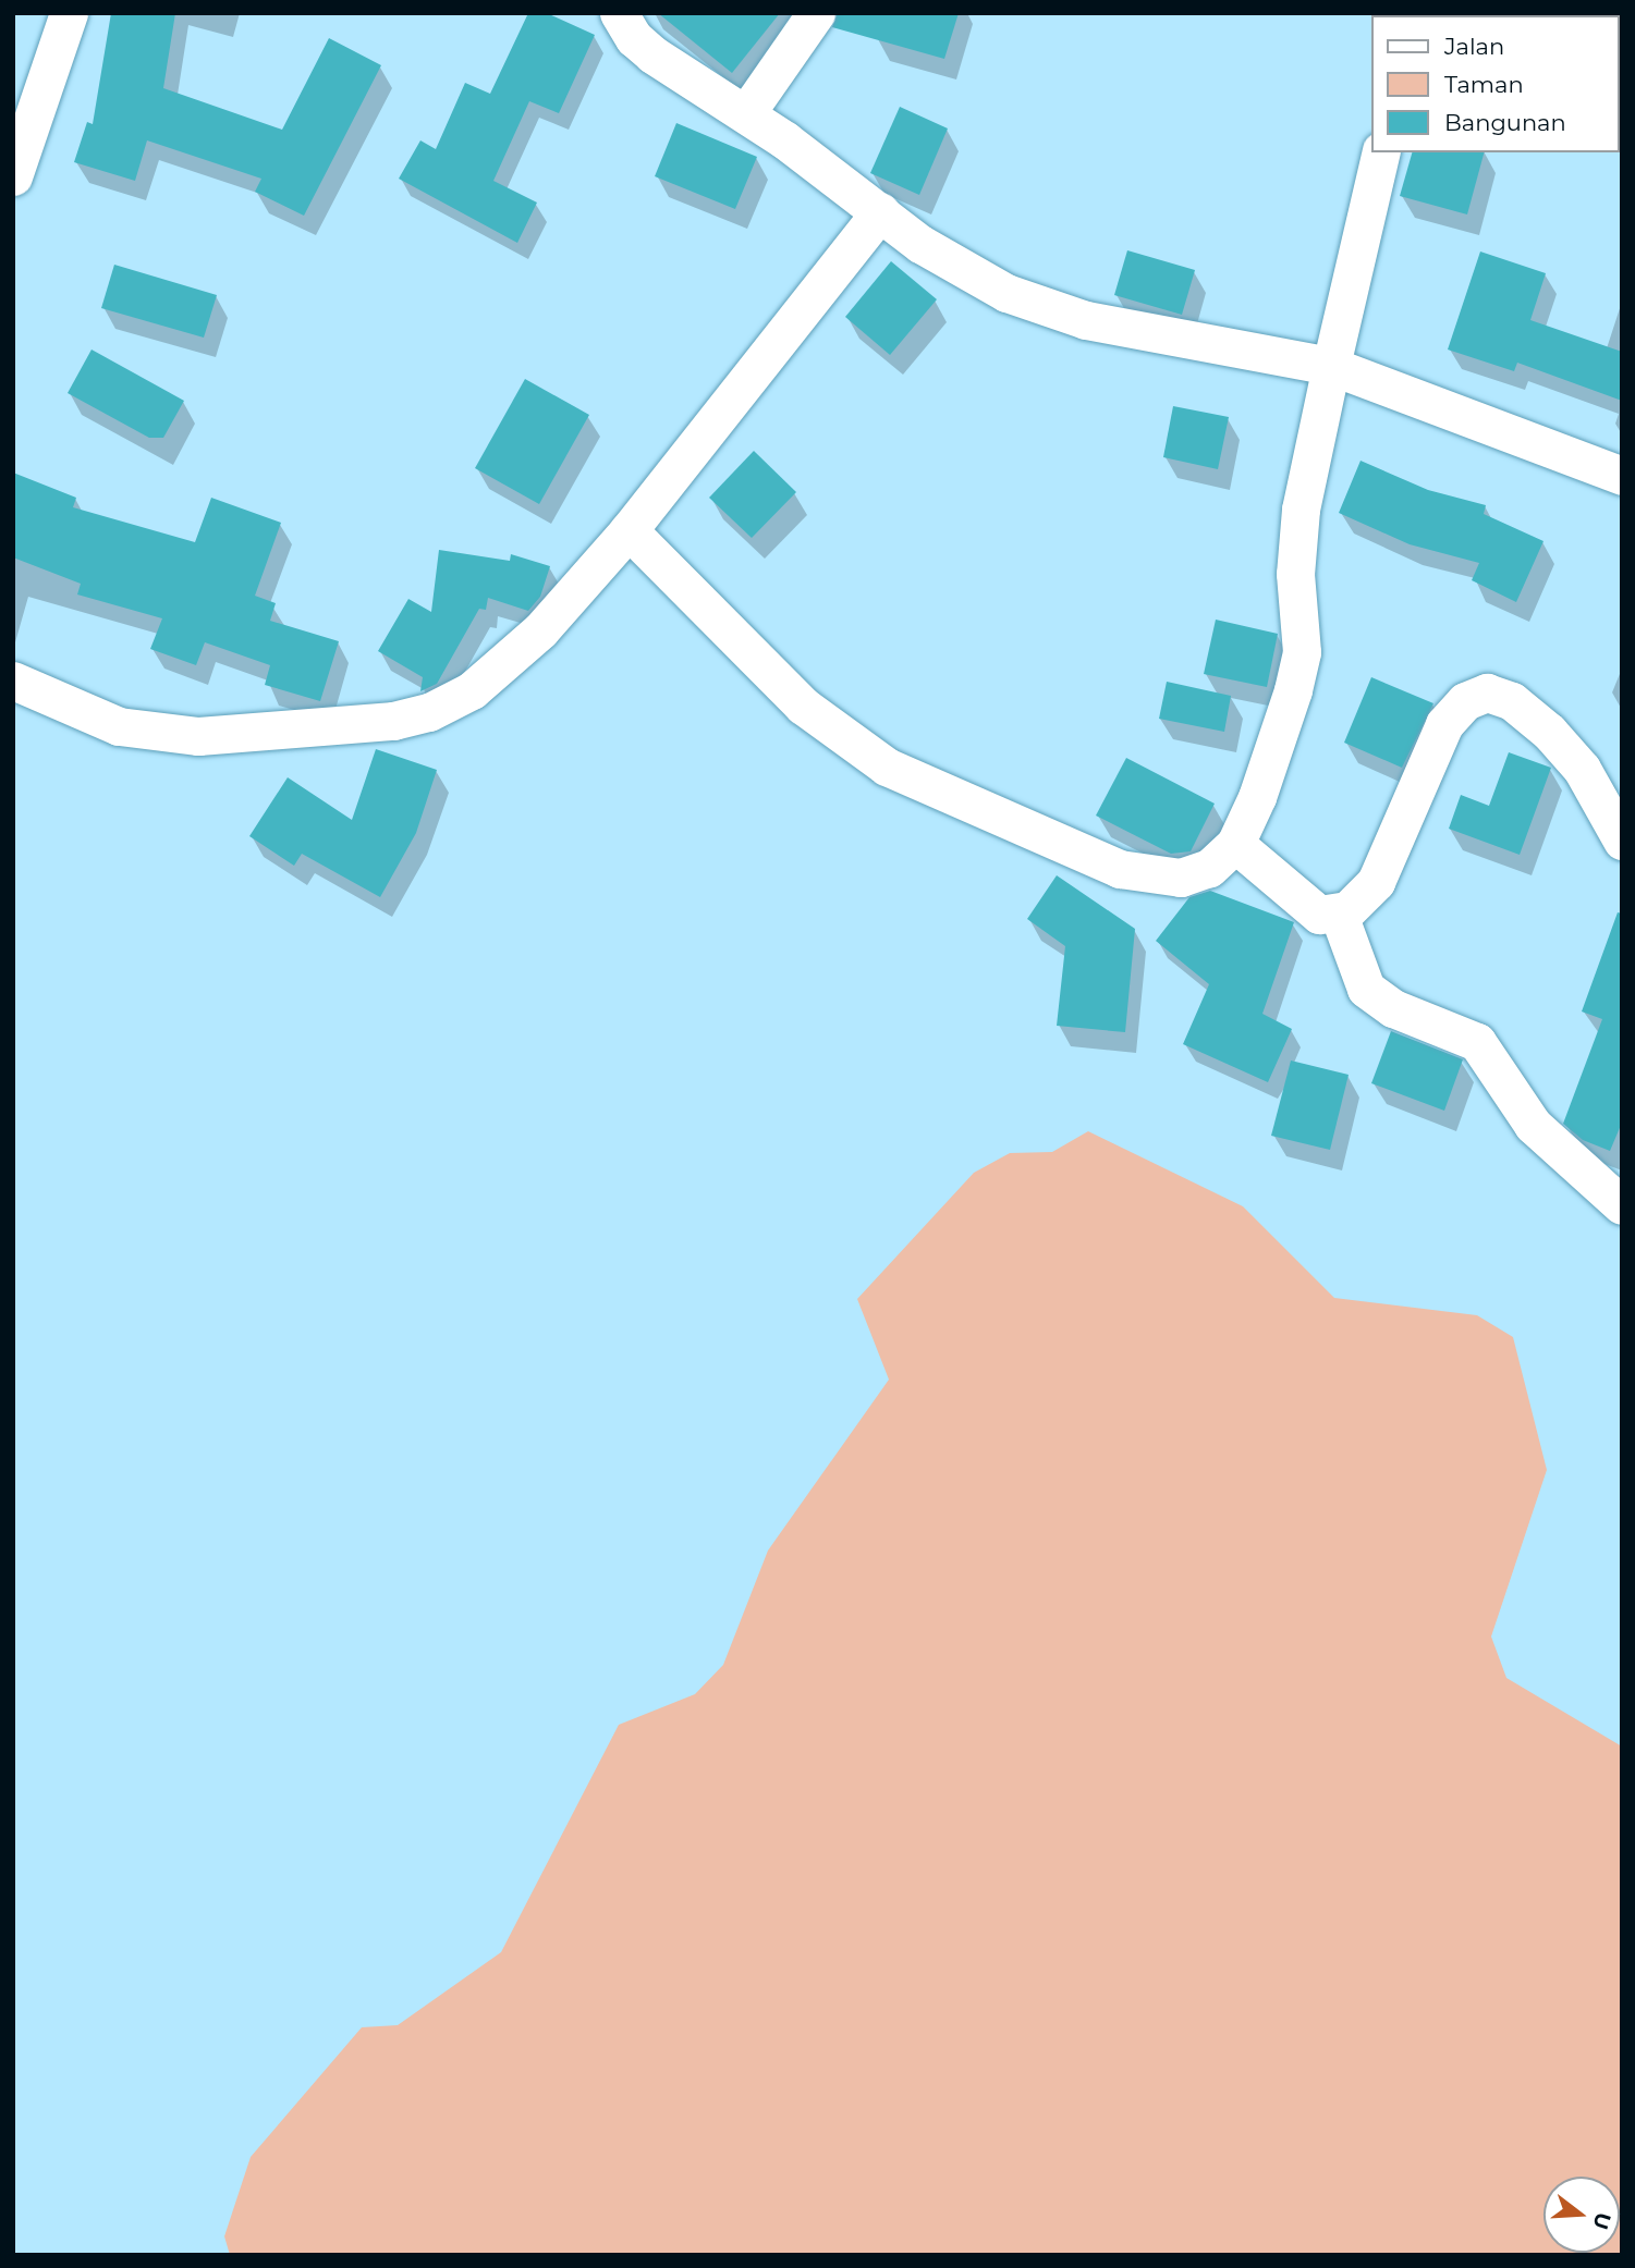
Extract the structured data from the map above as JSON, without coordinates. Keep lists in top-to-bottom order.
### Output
{
  "legend": ["Jalan", "Taman", "Bangunan"],
  "north": "right"
}
